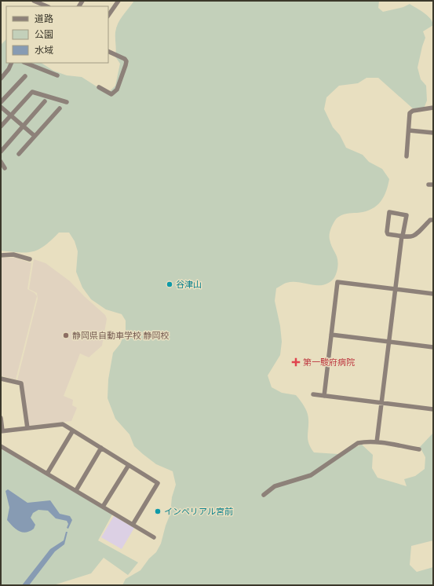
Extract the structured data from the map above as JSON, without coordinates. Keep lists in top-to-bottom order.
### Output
{
  "places": {
    "other": ["谷津山", "静岡県自動車学校 静岡校", "インペリアル宮前"],
    "health": ["第一駿府病院"]
  },
  "legend": ["道路", "公園", "水域"]
}
